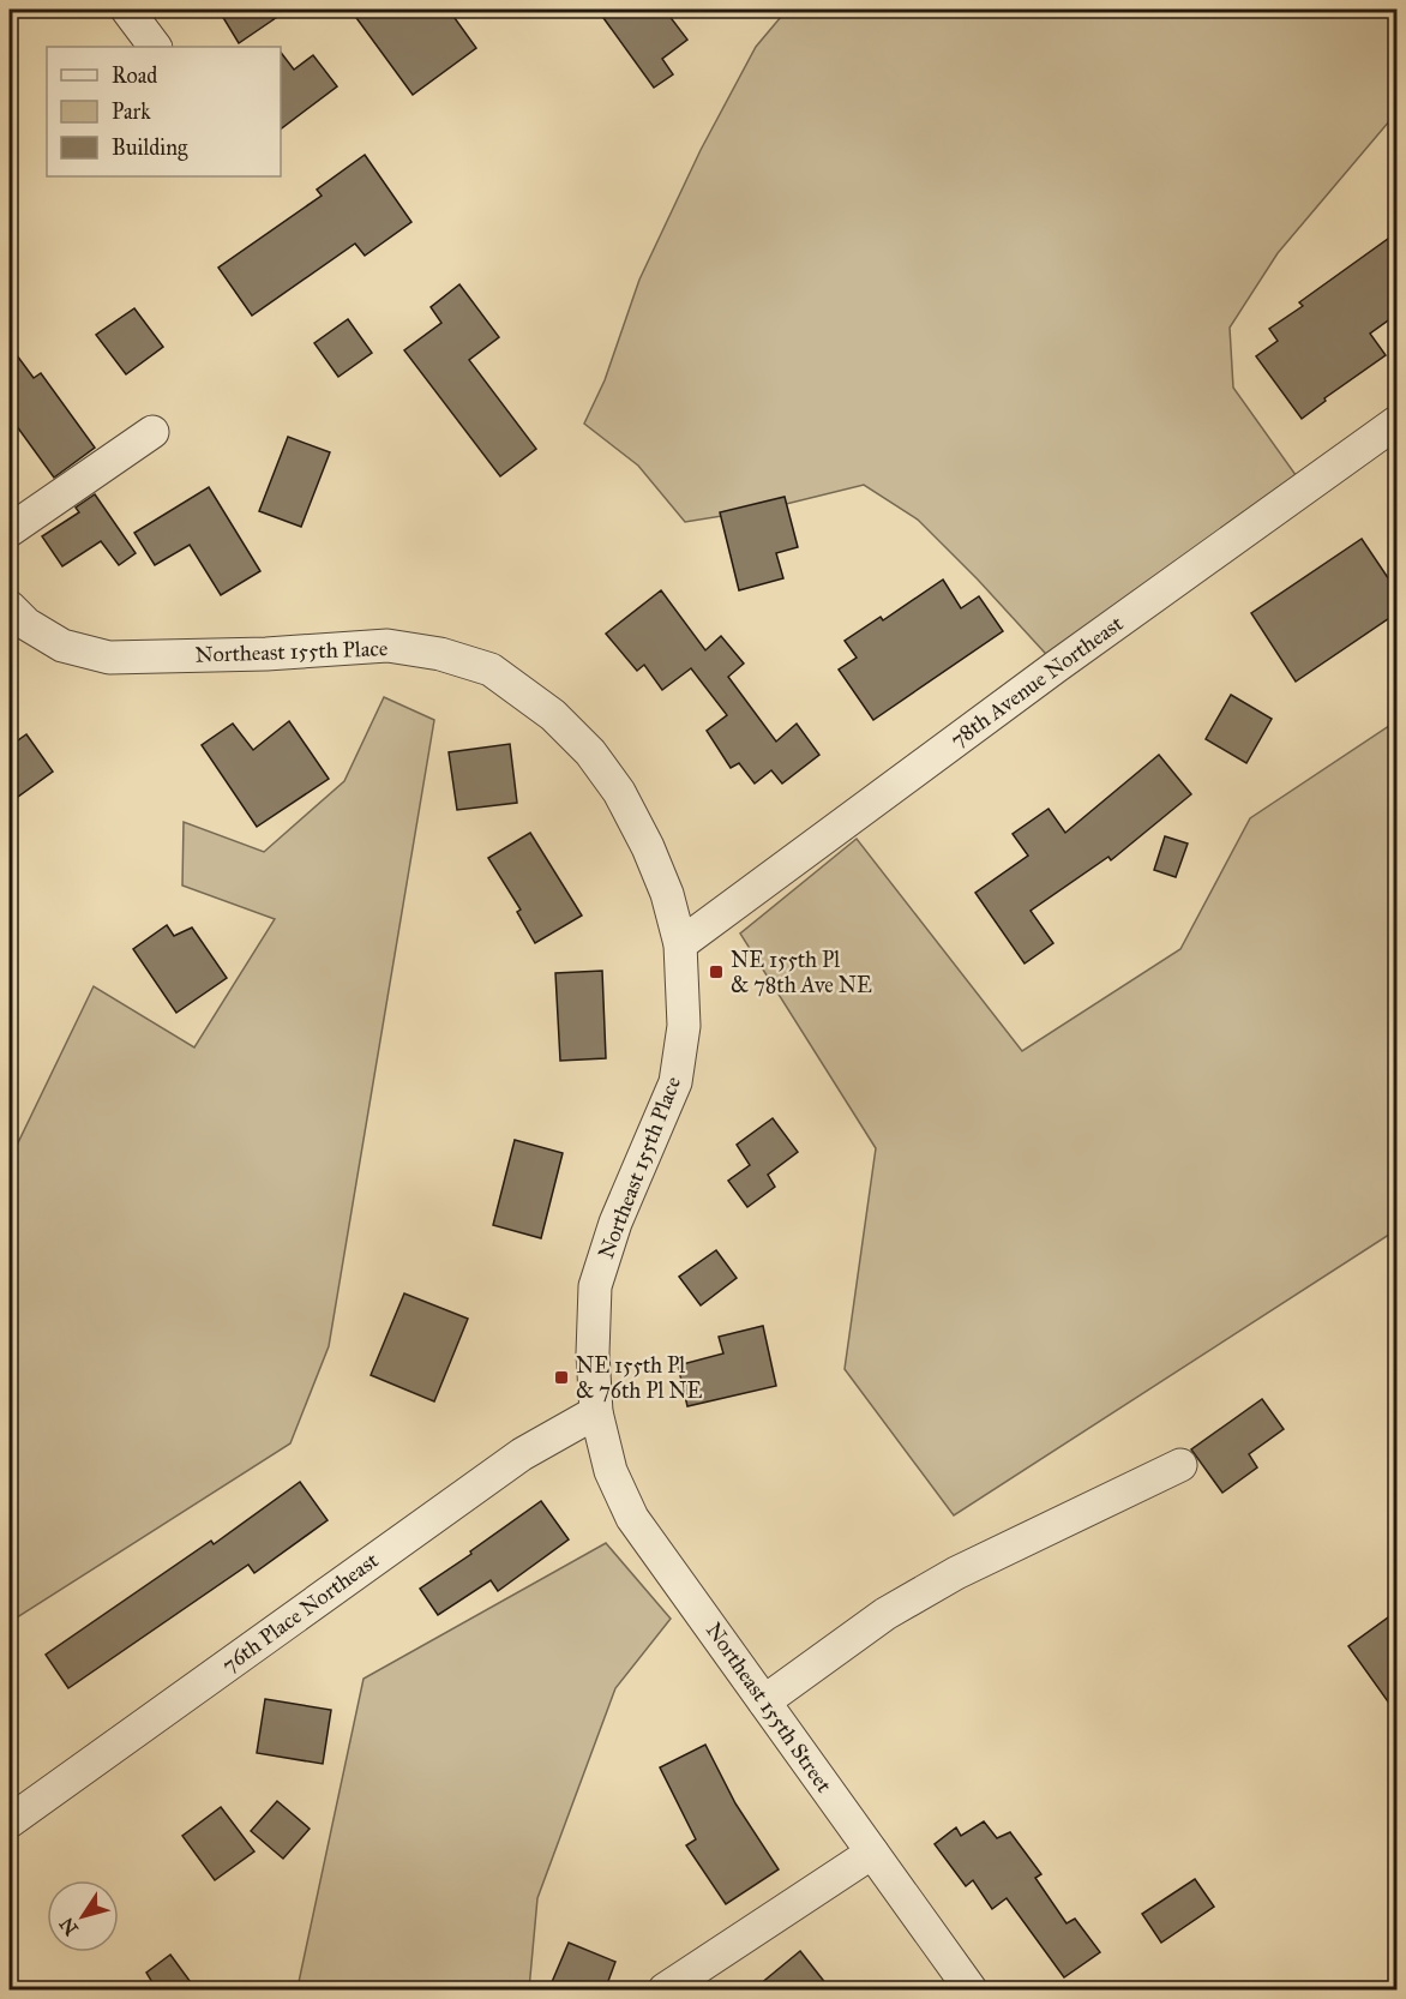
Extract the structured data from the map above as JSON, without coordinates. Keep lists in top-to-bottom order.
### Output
{
  "streets": {
    "street": [
      "Northeast 155th Place",
      "78th Avenue Northeast",
      "76th Place Northeast",
      "Northeast 155th Street"
    ]
  },
  "crossings": [
    ["Northeast 155th Place", "78th Avenue Northeast"],
    ["Northeast 155th Place", "76th Place Northeast"],
    ["Northeast 155th Place", "Northeast 155th Street"],
    ["76th Place Northeast", "Northeast 155th Street"]
  ],
  "places": {
    "transit": ["NE 155th Pl & 78th Ave NE", "NE 155th Pl & 76th Pl NE"]
  },
  "legend": ["Road", "Park", "Building"],
  "north": "bottom left"
}
